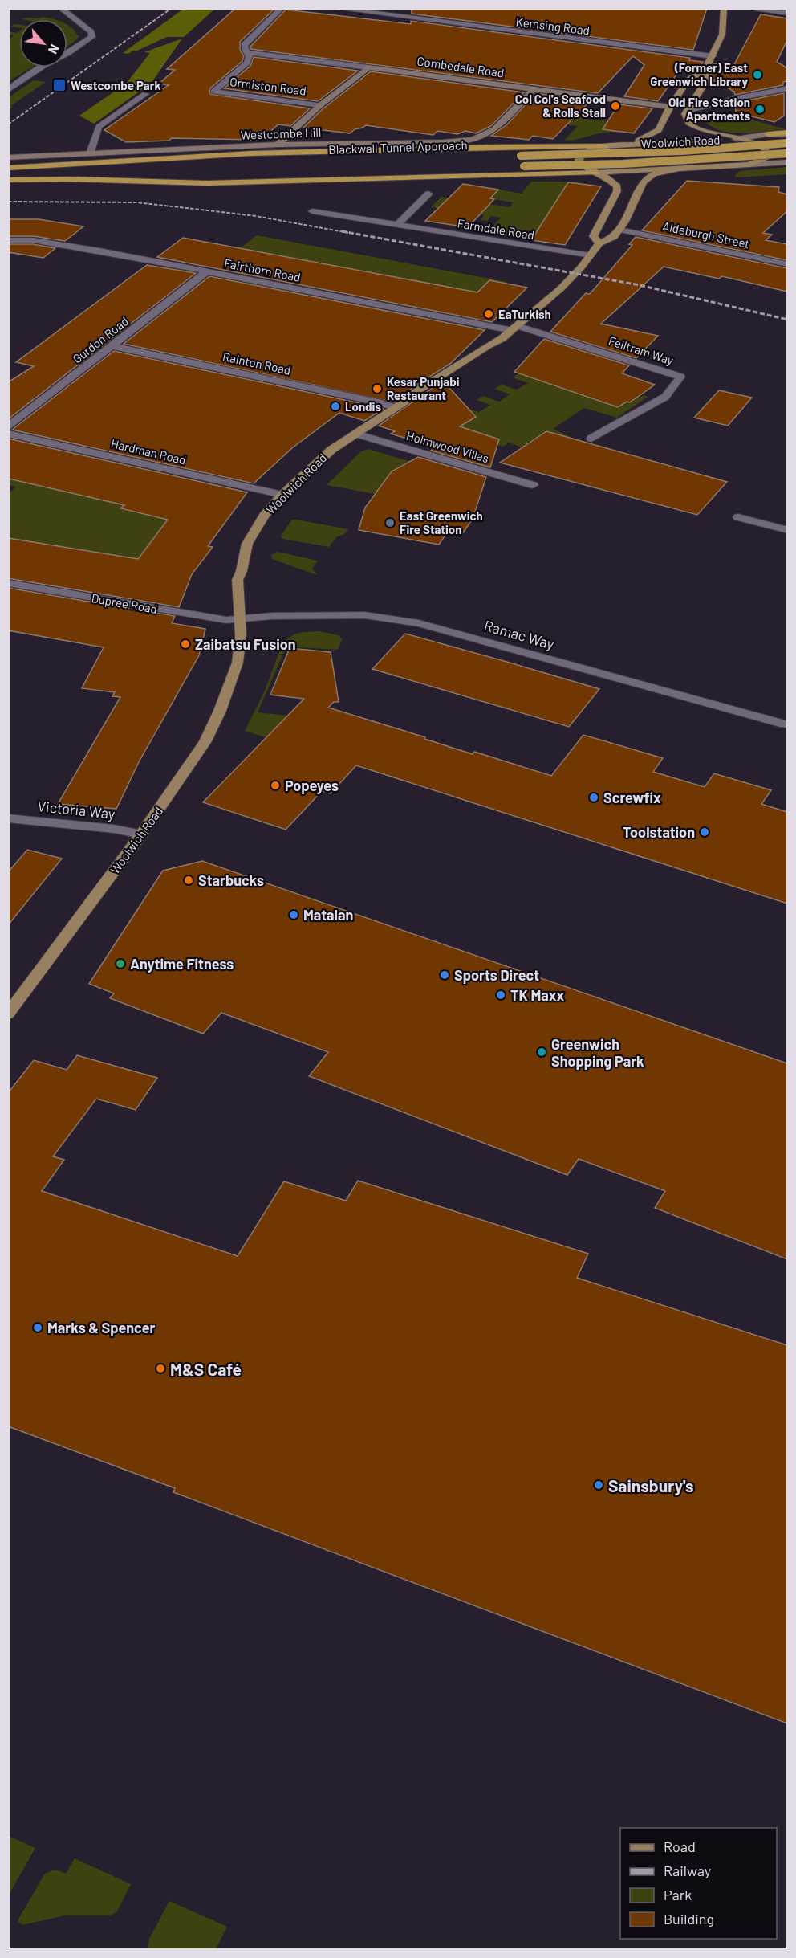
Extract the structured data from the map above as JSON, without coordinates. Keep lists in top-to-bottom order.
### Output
{
  "streets": {
    "highway": ["Blackwall Tunnel Approach"],
    "main road": ["Woolwich Road"],
    "street": [
      "Kemsing Road",
      "Combedale Road",
      "Ormiston Road",
      "Westcombe Hill",
      "Farmdale Road",
      "Aldeburgh Street",
      "Fairthorn Road",
      "Gurdon Road",
      "Felltram Way",
      "Rainton Road",
      "Holmwood Villas",
      "Hardman Road",
      "Dupree Road",
      "Ramac Way",
      "Victoria Way"
    ]
  },
  "crossings": [
    ["Kemsing Road", "Woolwich Road"],
    ["Combedale Road", "Ormiston Road"],
    ["Combedale Road", "Westcombe Hill"],
    ["Combedale Road", "Woolwich Road"],
    ["Woolwich Road", "Farmdale Road"],
    ["Woolwich Road", "Aldeburgh Street"],
    ["Woolwich Road", "Fairthorn Road"],
    ["Woolwich Road", "Felltram Way"],
    ["Woolwich Road", "Rainton Road"],
    ["Woolwich Road", "Holmwood Villas"],
    ["Woolwich Road", "Hardman Road"],
    ["Woolwich Road", "Dupree Road"],
    ["Woolwich Road", "Ramac Way"],
    ["Woolwich Road", "Victoria Way"],
    ["Fairthorn Road", "Gurdon Road"],
    ["Fairthorn Road", "Felltram Way"],
    ["Gurdon Road", "Rainton Road"],
    ["Dupree Road", "Ramac Way"]
  ],
  "places": {
    "other": [
      "(Former) East Greenwich Library",
      "Col Col's Seafood & Rolls Stall",
      "Old Fire Station Apartments",
      "EaTurkish",
      "Kesar Punjabi Restaurant",
      "Londis",
      "East Greenwich Fire Station",
      "Zaibatsu Fusion",
      "Popeyes",
      "Screwfix",
      "Toolstation",
      "Starbucks",
      "Matalan",
      "Anytime Fitness",
      "Sports Direct",
      "TK Maxx",
      "Greenwich Shopping Park",
      "Marks & Spencer",
      "M&S Café",
      "Sainsbury's"
    ],
    "transit": ["Westcombe Park"]
  },
  "legend": [
    "Road",
    "Railway",
    "Park",
    "Building"
  ],
  "north": "bottom right"
}
